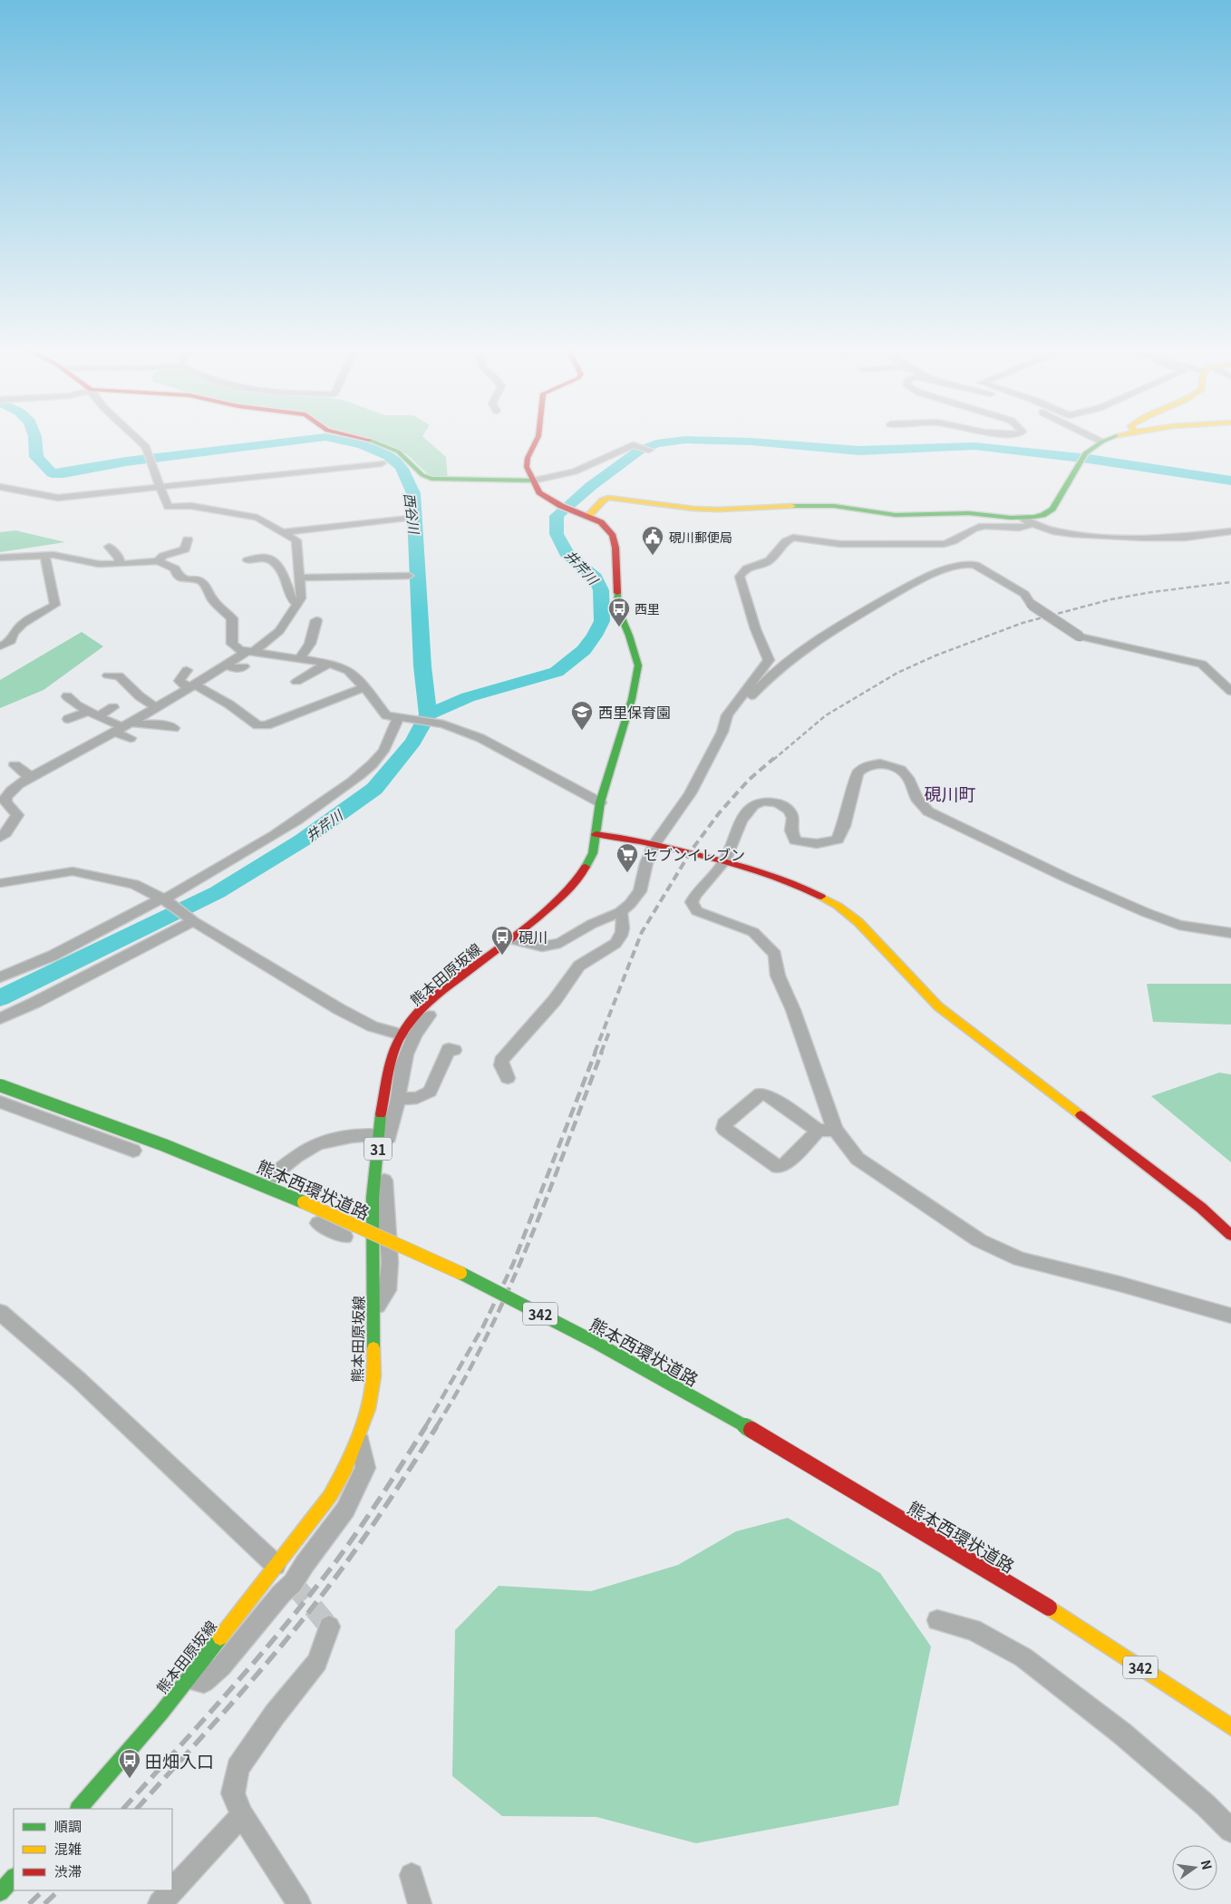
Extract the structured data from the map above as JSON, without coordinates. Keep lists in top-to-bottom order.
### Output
{
  "streets": {
    "main road": [
      "熊本田原坂線",
      "31",
      "熊本西環状道路",
      "342"
    ]
  },
  "districts": ["硯川町"],
  "water": ["西谷川", "井芹川"],
  "places": {
    "public building": ["硯川郵便局"],
    "bus stop": ["西里", "硯川", "田畑入口"],
    "school or university": ["西里保育園"],
    "supermarket": ["セブンイレブン"]
  },
  "legend": ["順調", "混雑", "渋滞"],
  "north": "right"
}
